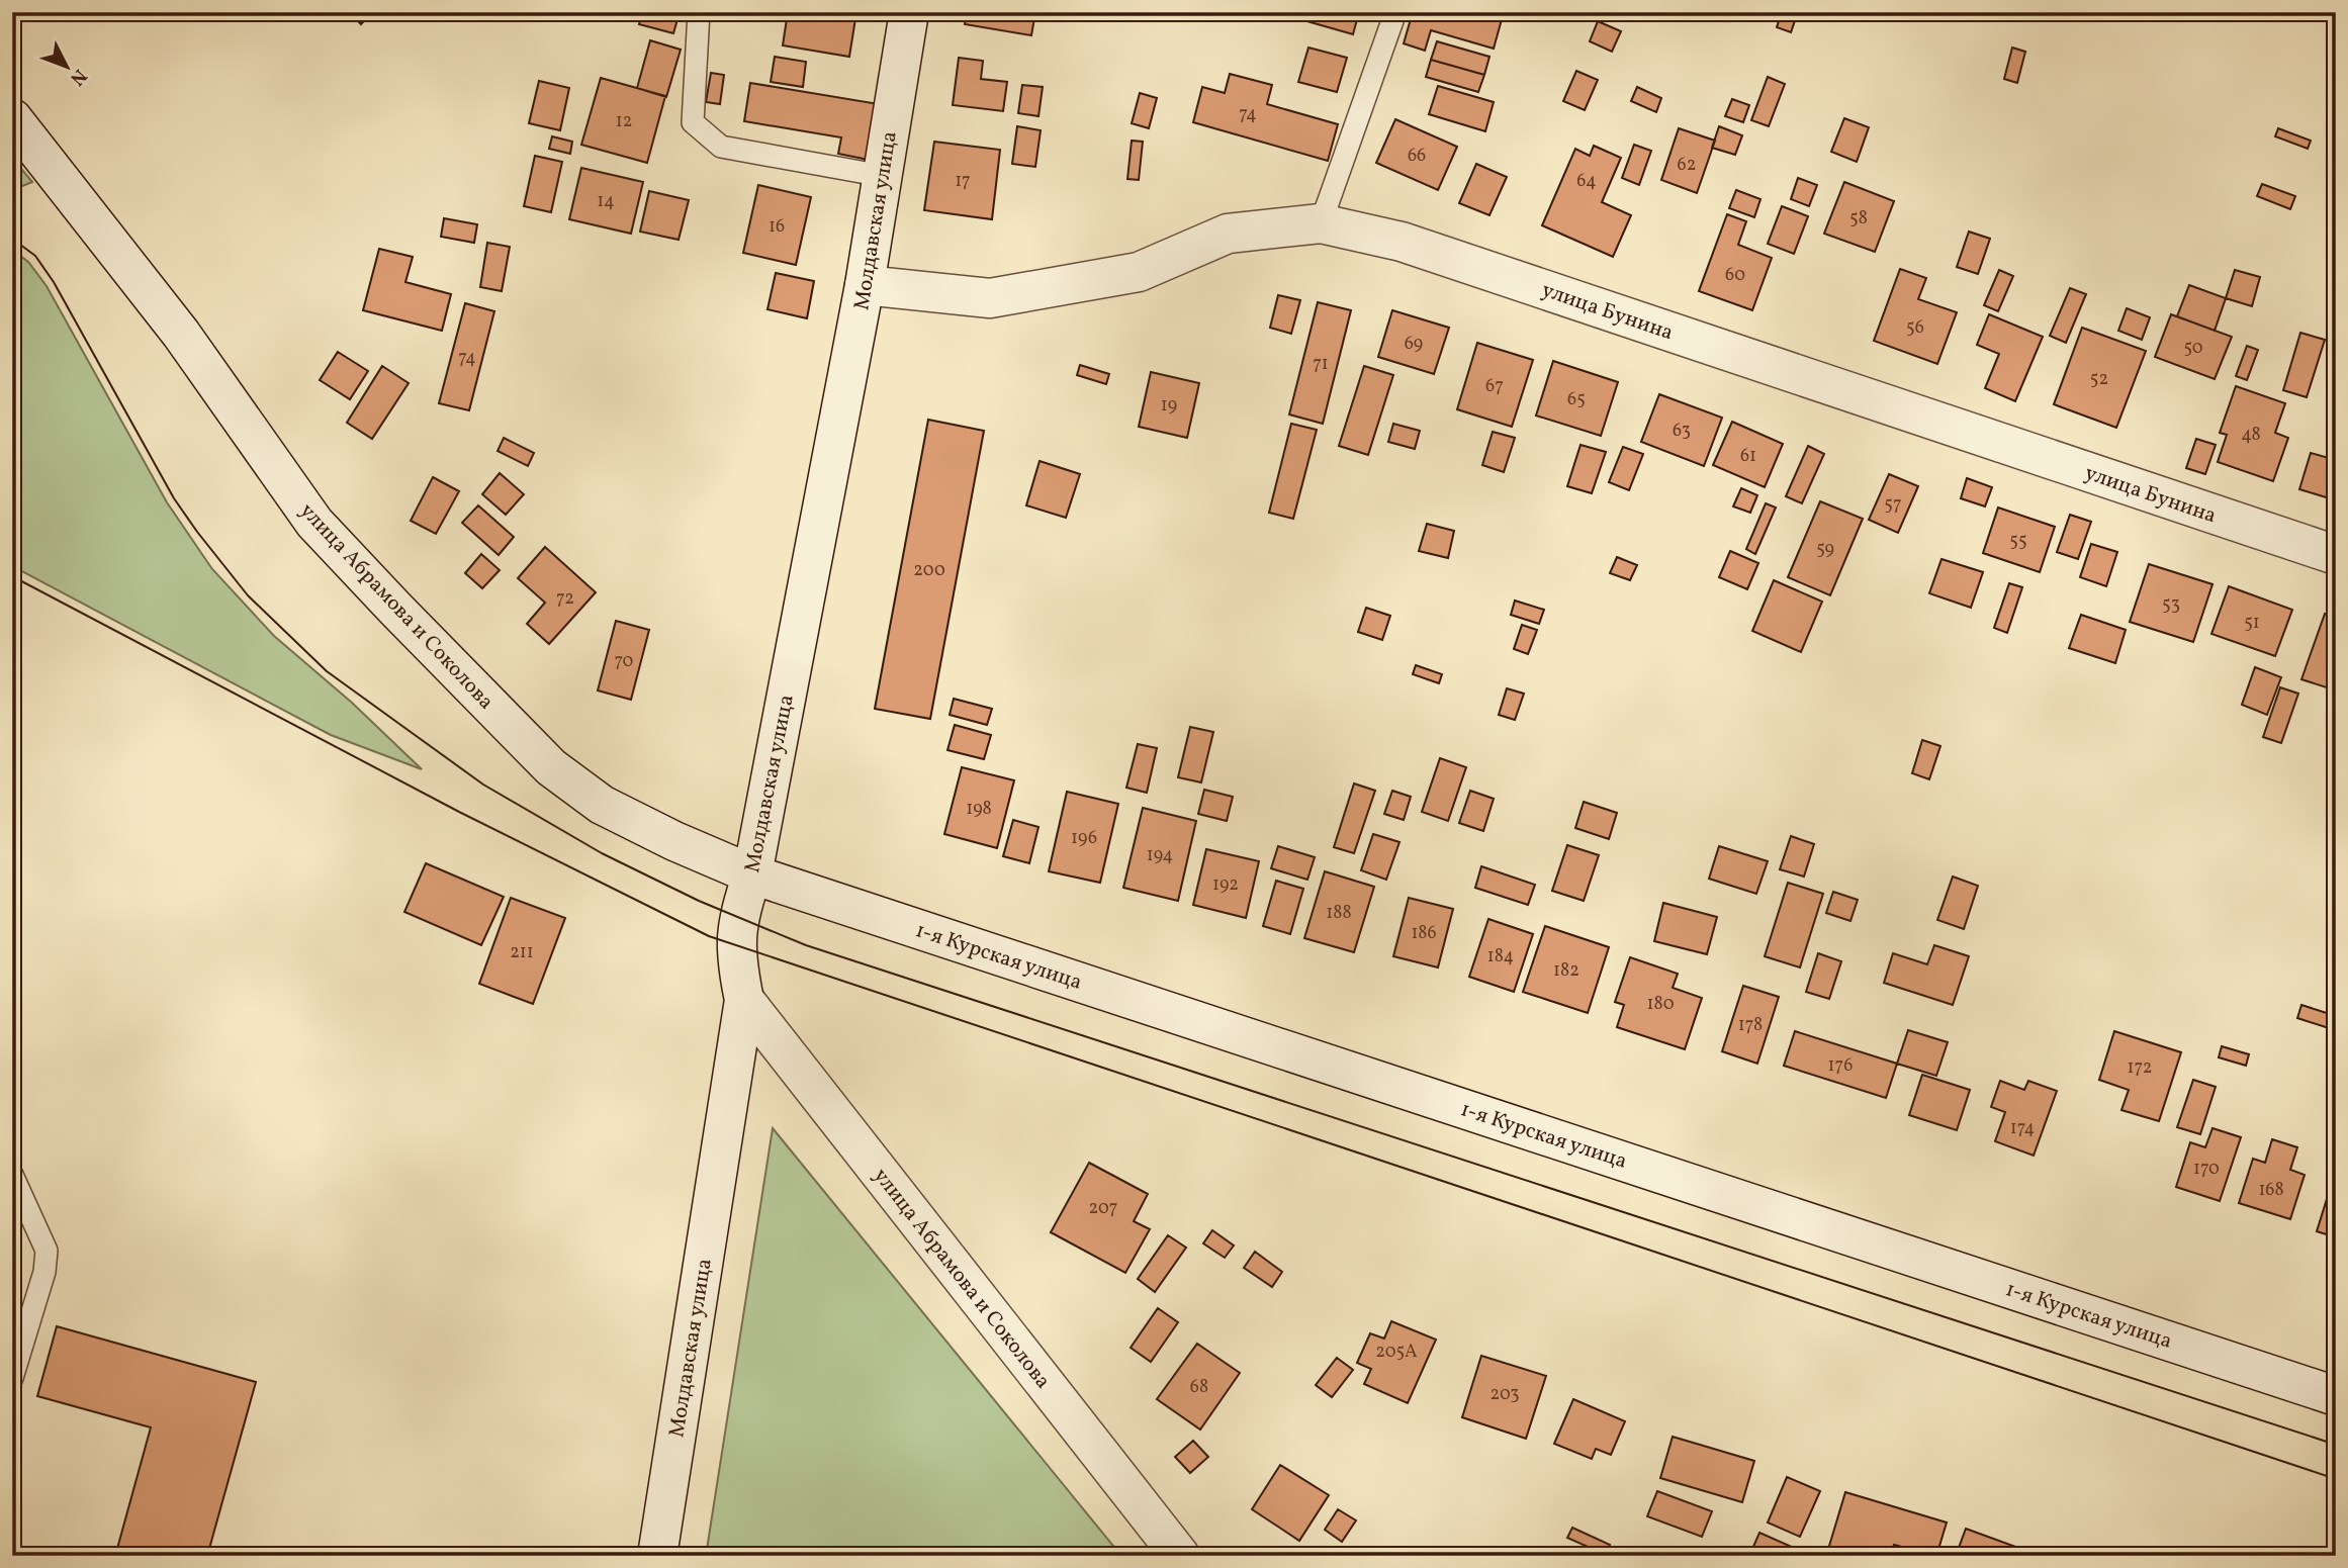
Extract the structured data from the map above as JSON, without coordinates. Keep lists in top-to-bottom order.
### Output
{
  "streets": {
    "street": [
      "Молдавская улица",
      "улица Бунина",
      "улица Абрамова и Соколова",
      "1-я Курская улица"
    ]
  },
  "crossings": [
    ["Молдавская улица", "улица Бунина"],
    ["Молдавская улица", "улица Абрамова и Соколова"],
    ["Молдавская улица", "1-я Курская улица"],
    ["улица Абрамова и Соколова", "1-я Курская улица"]
  ],
  "house_numbers": [
    "74",
    "12",
    "66",
    "62",
    "17",
    "64",
    "14",
    "58",
    "16",
    "60",
    "56",
    "69",
    "50",
    "74",
    "71",
    "52",
    "67",
    "65",
    "19",
    "63",
    "48",
    "61",
    "57",
    "55",
    "59",
    "200",
    "72",
    "53",
    "51",
    "70",
    "198",
    "196",
    "194",
    "192",
    "188",
    "186",
    "211",
    "184",
    "182",
    "180",
    "178",
    "176",
    "172",
    "174",
    "170",
    "168",
    "207",
    "205А",
    "68",
    "203"
  ],
  "north": "bottom right"
}
